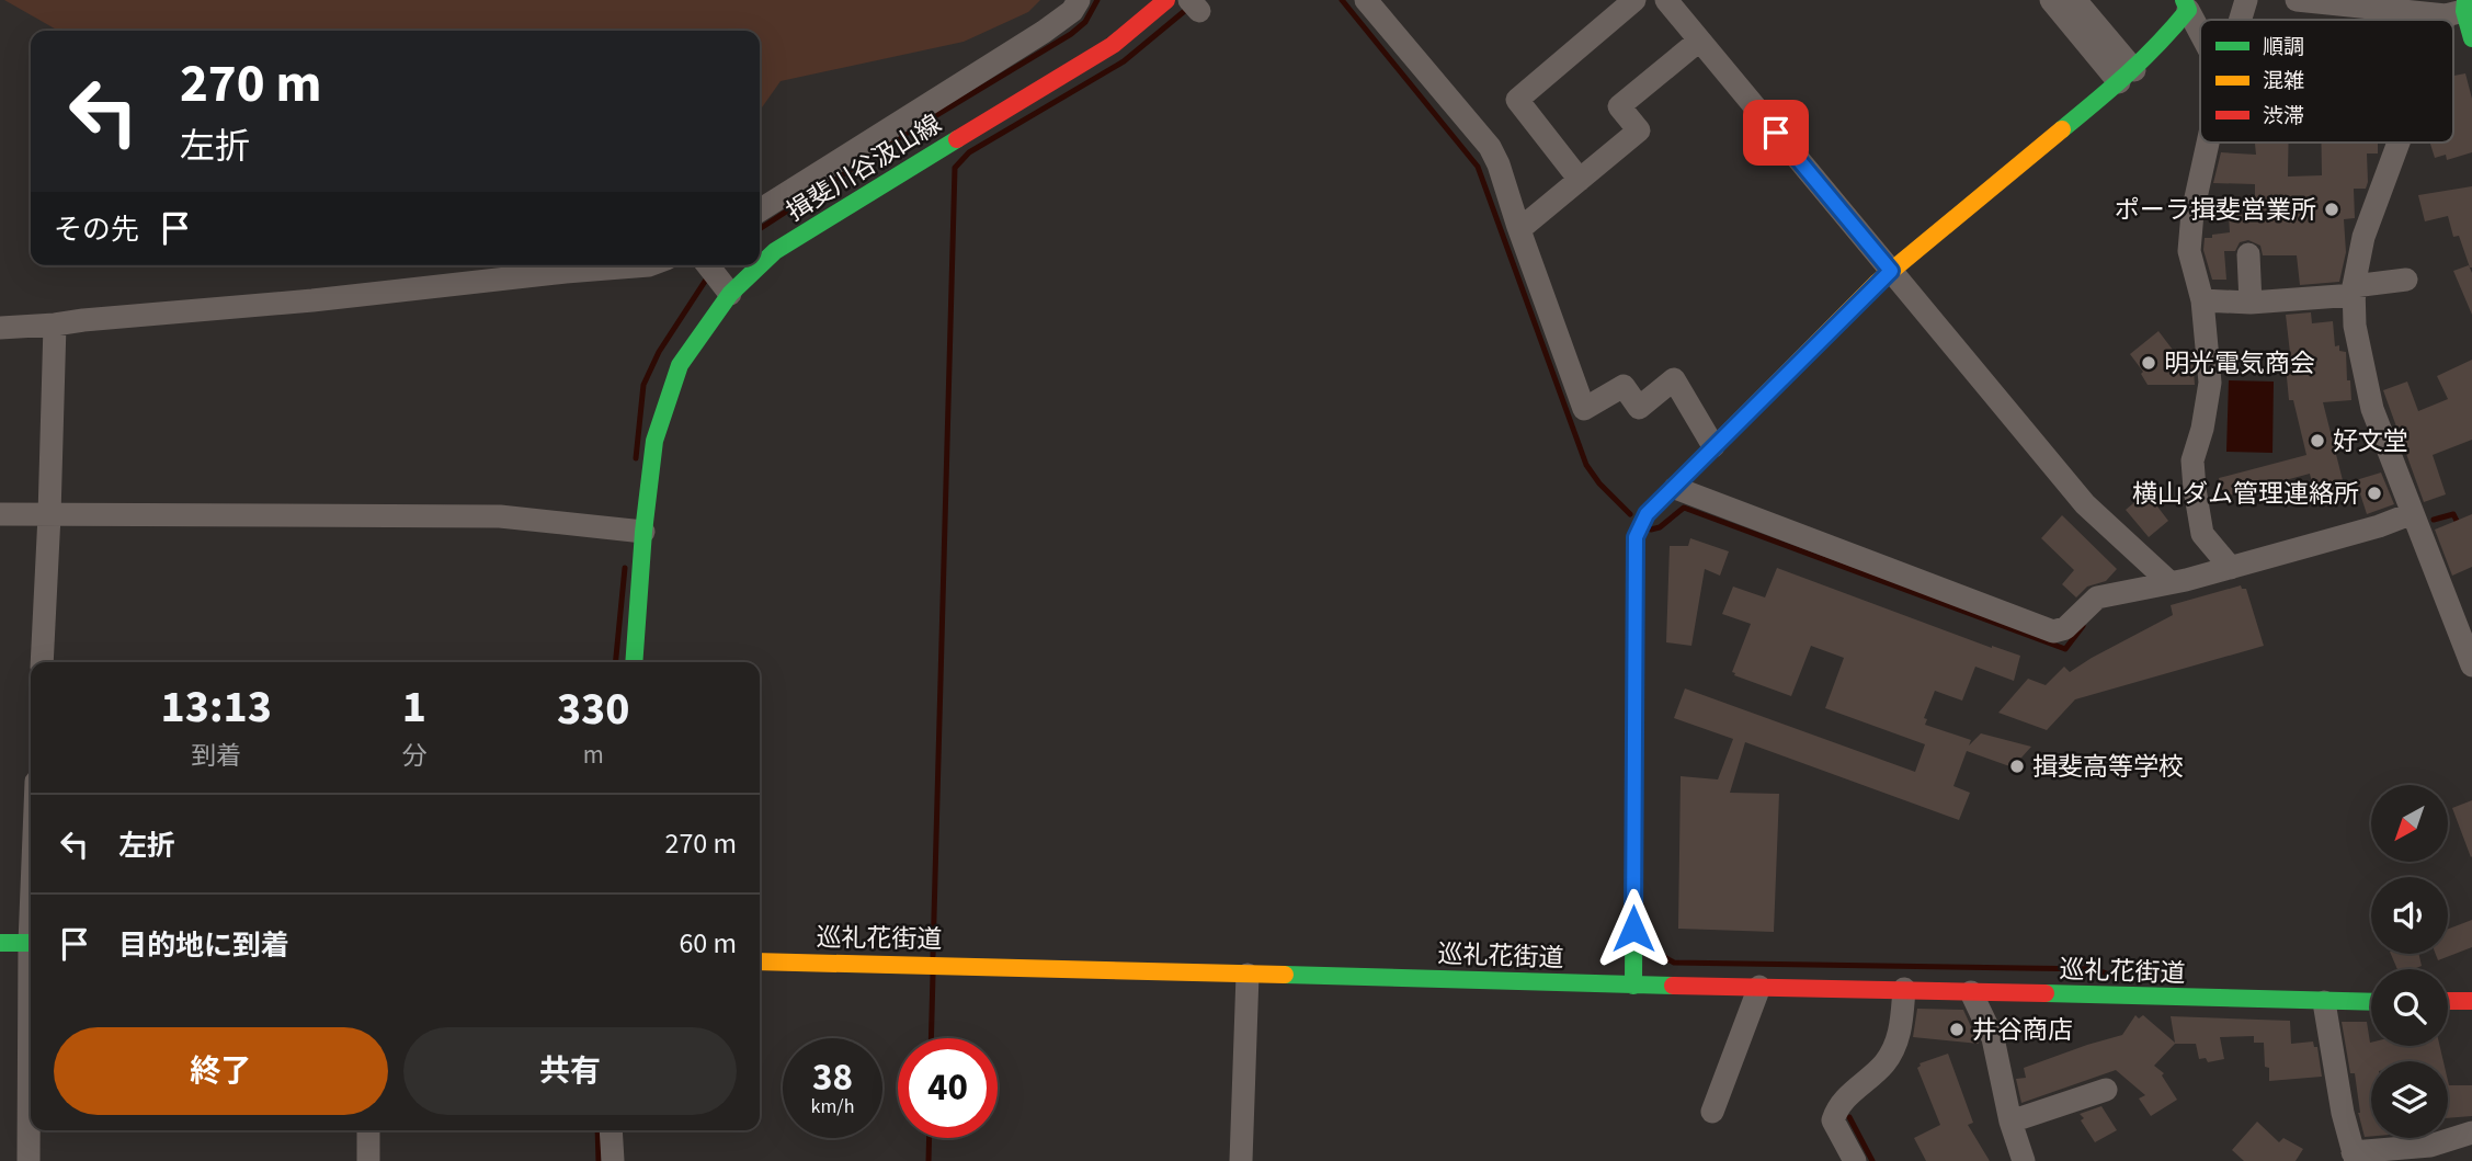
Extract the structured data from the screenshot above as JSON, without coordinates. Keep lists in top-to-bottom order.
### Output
{
  "streets": {
    "main road": ["揖斐川谷汲山線", "巡礼花街道"]
  },
  "places": [
    "ポーラ揖斐営業所",
    "明光電気商会",
    "好文堂",
    "横山ダム管理連絡所",
    "揖斐高等学校",
    "井谷商店"
  ],
  "legend": ["順調", "混雑", "渋滞"],
  "north": "bottom left",
  "page": {
    "turn": ["270 m", "左折"],
    "then": "その先",
    "eta": [
      "13:13",
      "到着",
      "1",
      "分",
      "330",
      "m"
    ],
    "list": [
      {
        "name": "左折",
        "value": "270 m"
      },
      {
        "name": "目的地に到着",
        "value": "60 m"
      }
    ],
    "buttons": ["終了", "共有"],
    "speed": "38 km/h",
    "limit": "40"
  }
}
